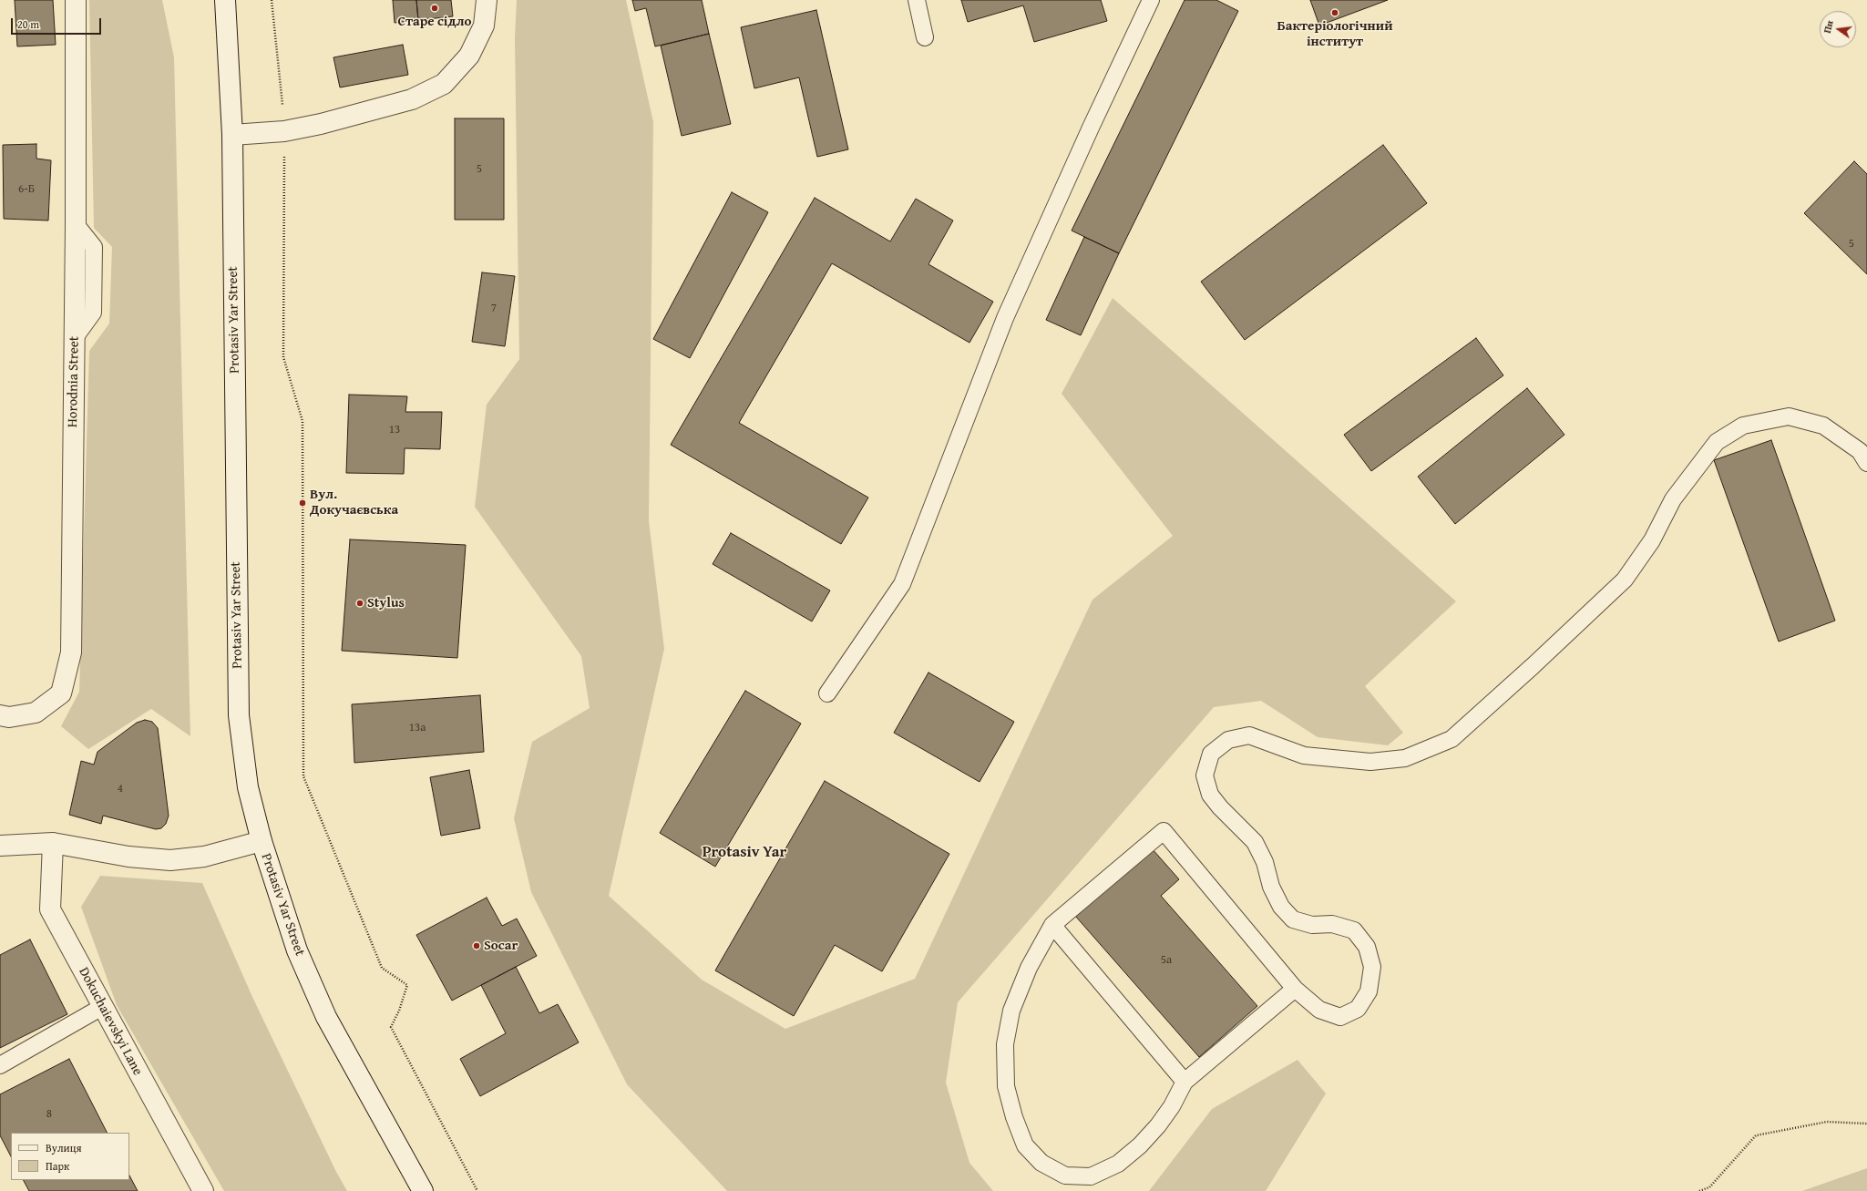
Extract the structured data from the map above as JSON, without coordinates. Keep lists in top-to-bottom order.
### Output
{
  "streets": {
    "street": ["Protasiv Yar Street", "Horodnia Street", "Dokuchaievskyi Lane"]
  },
  "districts": ["Protasiv Yar"],
  "places": [
    "Старе сідло",
    "Бактеріологічний інститут",
    "Вул. Докучаєвська",
    "Stylus",
    "Socar"
  ],
  "house_numbers": [
    "5",
    "6-Б",
    "5",
    "7",
    "13",
    "13а",
    "4",
    "5а",
    "8"
  ],
  "legend": ["Вулиця", "Парк"],
  "scale_bar": "20 m",
  "north": "left"
}
